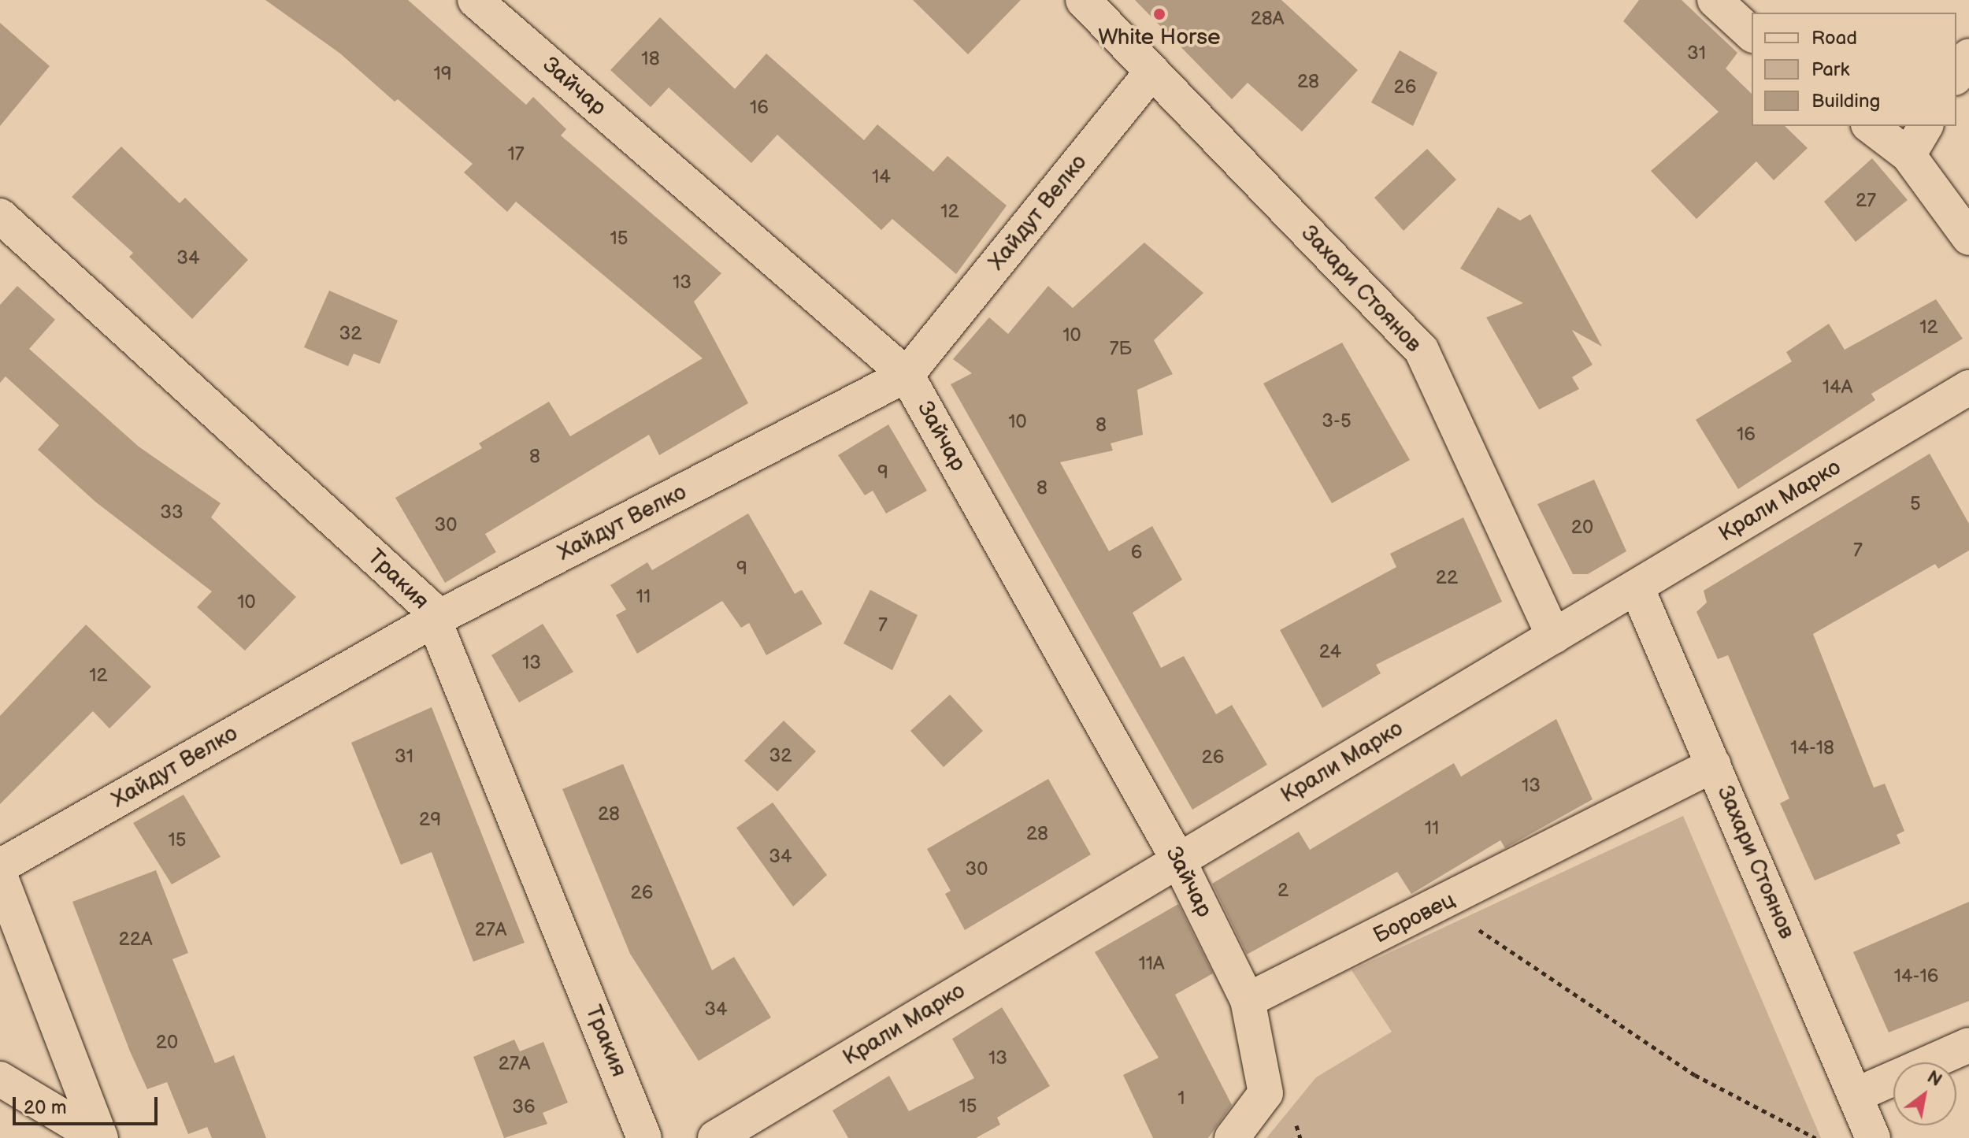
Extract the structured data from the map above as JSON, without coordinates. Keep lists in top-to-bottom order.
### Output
{
  "streets": {
    "street": [
      "Зайчар",
      "Хайдут Велко",
      "Захари Стоянов",
      "Крали Марко",
      "Тракия",
      "Боровец"
    ]
  },
  "crossings": [
    ["Зайчар", "Хайдут Велко"],
    ["Зайчар", "Крали Марко"],
    ["Зайчар", "Боровец"],
    ["Хайдут Велко", "Захари Стоянов"],
    ["Хайдут Велко", "Тракия"],
    ["Захари Стоянов", "Крали Марко"],
    ["Захари Стоянов", "Боровец"]
  ],
  "places": ["White Horse"],
  "house_numbers": [
    "28А",
    "31",
    "18",
    "19",
    "28",
    "26",
    "16",
    "17",
    "14",
    "27",
    "12",
    "15",
    "34",
    "13",
    "12",
    "32",
    "10",
    "7Б",
    "14А",
    "3-5",
    "10",
    "8",
    "16",
    "8",
    "9",
    "8",
    "5",
    "33",
    "30",
    "20",
    "7",
    "6",
    "9",
    "22",
    "11",
    "10",
    "7",
    "24",
    "13",
    "12",
    "14-18",
    "32",
    "31",
    "26",
    "13",
    "28",
    "29",
    "11",
    "28",
    "15",
    "34",
    "30",
    "2",
    "26",
    "27А",
    "22А",
    "11А",
    "14-16",
    "34",
    "20",
    "13",
    "27А",
    "1",
    "15",
    "36"
  ],
  "legend": ["Road", "Park", "Building"],
  "scale_bar": "20 m",
  "north": "top right"
}
